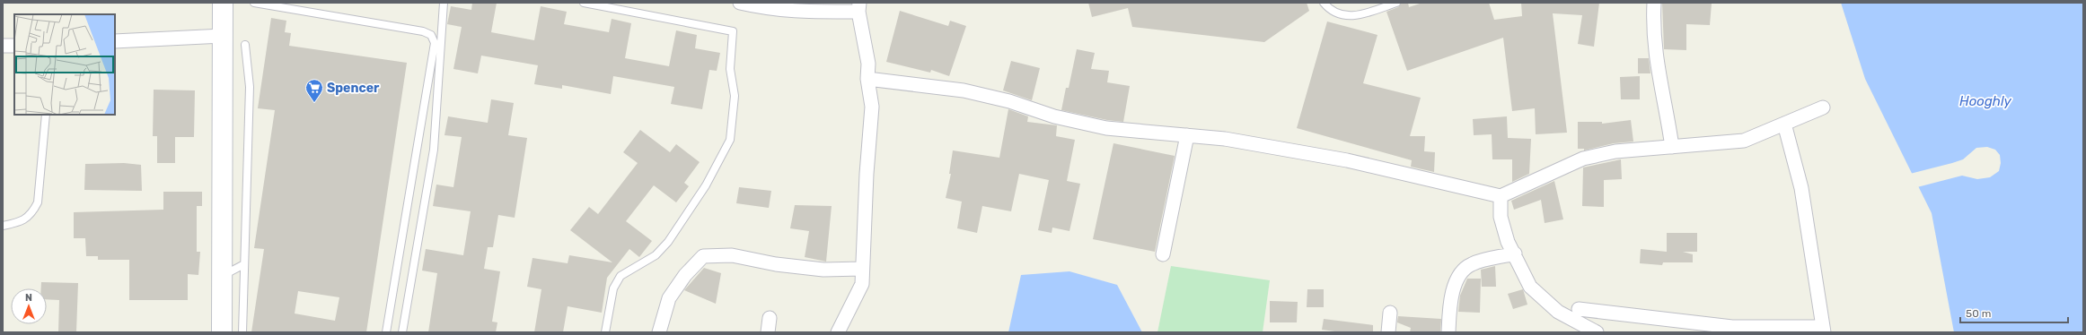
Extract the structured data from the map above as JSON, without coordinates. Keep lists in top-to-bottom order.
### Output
{
  "water": ["Hooghly"],
  "places": {
    "supermarket": ["Spencer"]
  },
  "scale_bar": "50 m",
  "north": "top"
}
